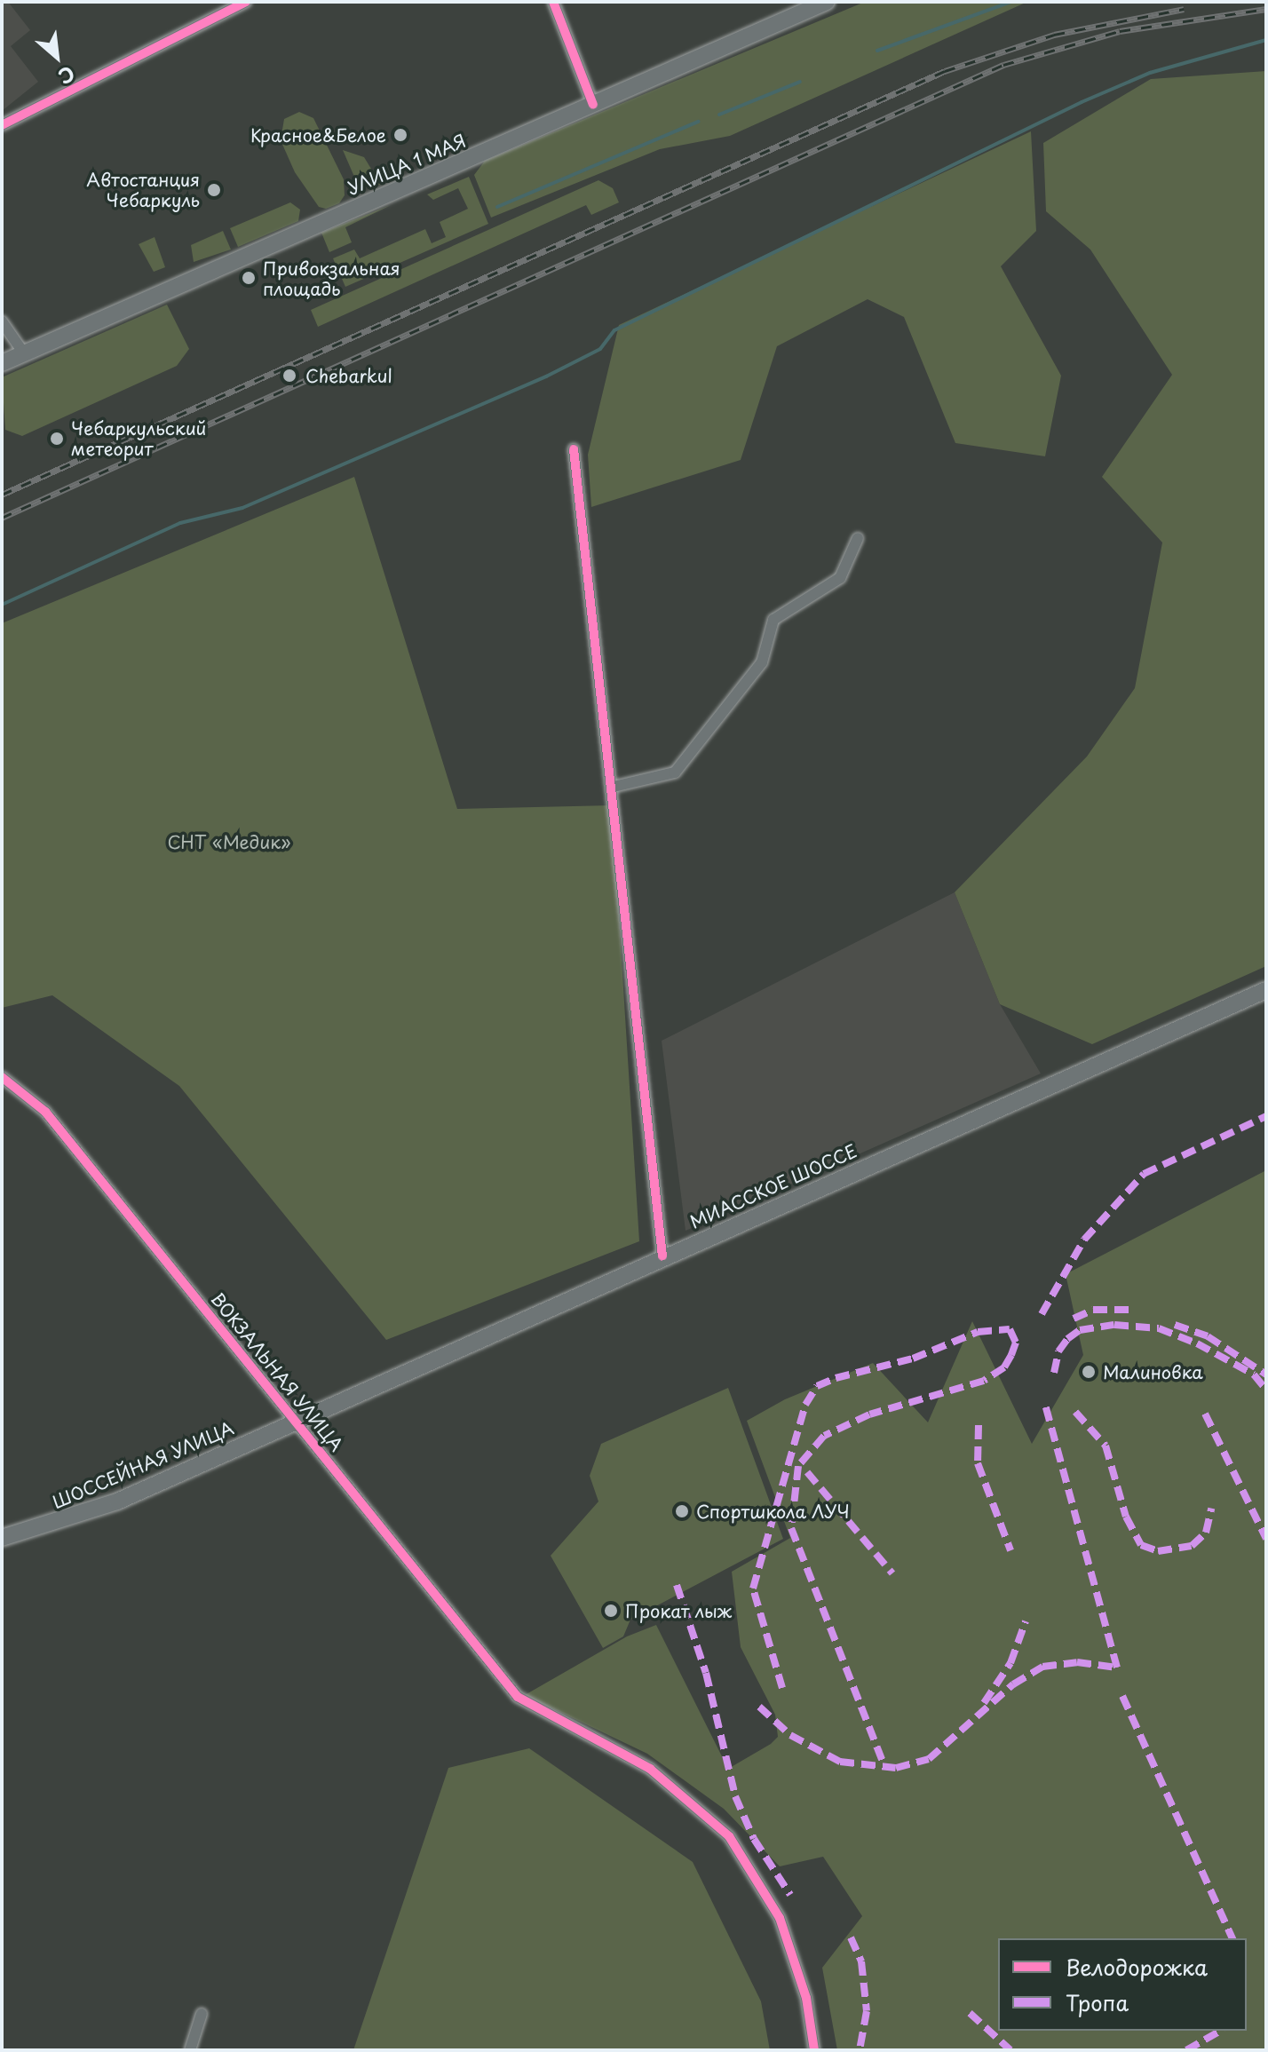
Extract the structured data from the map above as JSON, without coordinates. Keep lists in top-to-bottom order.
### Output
{
  "streets": {
    "main road": ["УЛИЦА 1 МАЯ", "МИАССКОЕ ШОССЕ", "ШОССЕЙНАЯ УЛИЦА"],
    "street": ["ВОКЗАЛЬНАЯ УЛИЦА"]
  },
  "crossings": [
    ["МИАССКОЕ ШОССЕ", "ВОКЗАЛЬНАЯ УЛИЦА"],
    ["МИАССКОЕ ШОССЕ", "ШОССЕЙНАЯ УЛИЦА"],
    ["ВОКЗАЛЬНАЯ УЛИЦА", "ШОССЕЙНАЯ УЛИЦА"]
  ],
  "parks": ["СНТ «Медик»"],
  "places": [
    "Красное&Белое",
    "Автостанция Чебаркуль",
    "Привокзальная площадь",
    "Chebarkul",
    "Чебаркульский метеорит",
    "Малиновка",
    "Спортшкола ЛУЧ",
    "Прокат лыж"
  ],
  "legend": ["Велодорожка", "Тропа"],
  "north": "bottom right"
}
